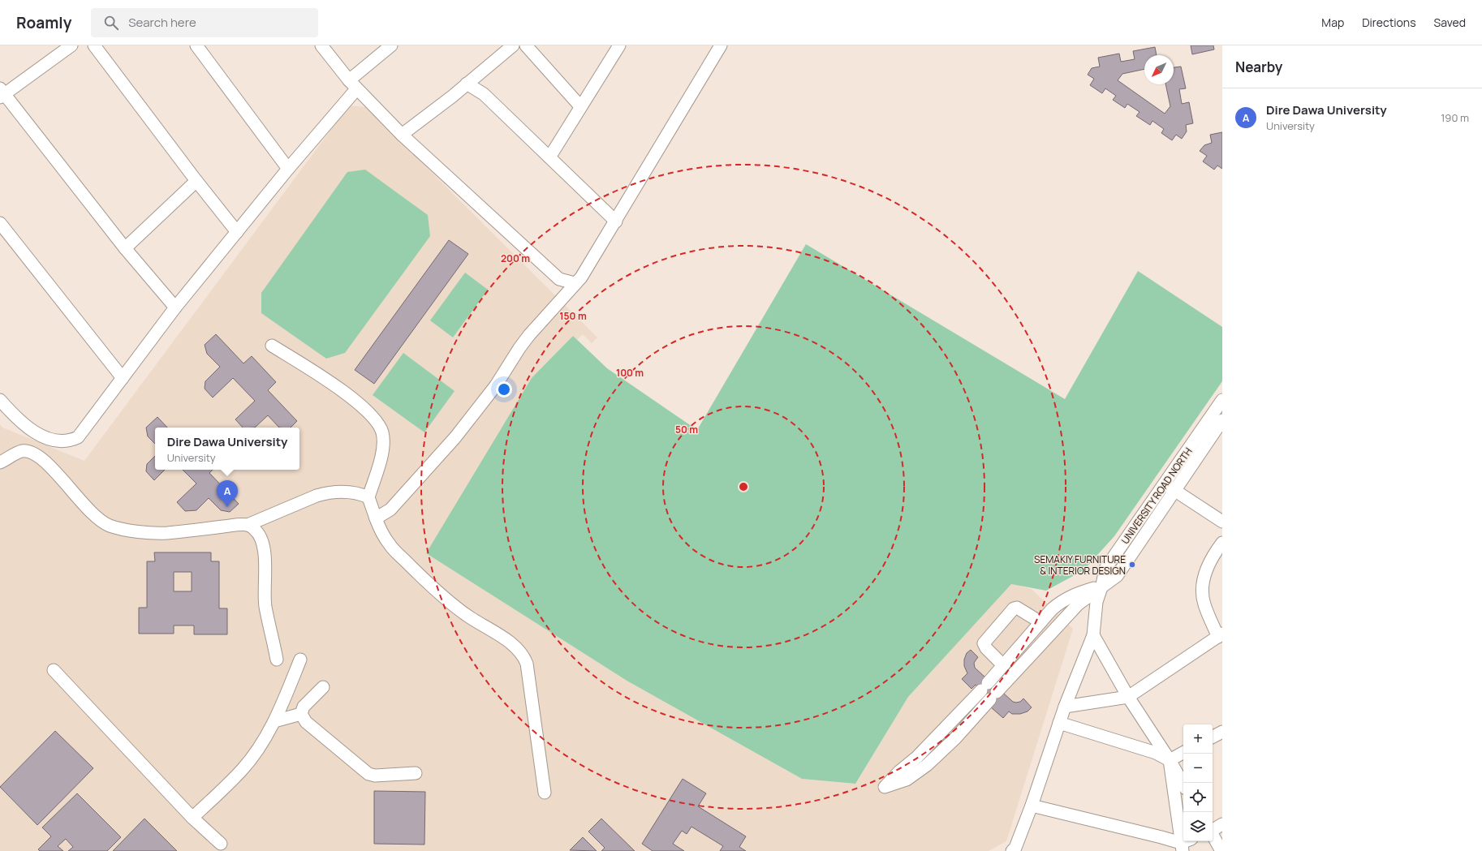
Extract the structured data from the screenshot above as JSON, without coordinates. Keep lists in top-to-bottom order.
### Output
{
  "streets": {
    "street": ["UNIVERSITY ROAD NORTH"]
  },
  "places": ["SEMAKIY FURNITURE & INTERIOR DESIGN"],
  "north": "bottom left",
  "page": {
    "header": "Roamly",
    "search": "Search here",
    "nav": ["Map", "Directions", "Saved"],
    "heading": "Nearby",
    "list": [
      {
        "mark": "A",
        "name": "Dire Dawa University",
        "note": "University",
        "value": "190 m"
      }
    ],
    "popup": ["Dire Dawa University", "University"],
    "pins": "A",
    "map_buttons": ["+", "−"]
  },
  "rings": [
    "200 m",
    "150 m",
    "100 m",
    "50 m"
  ]
}
